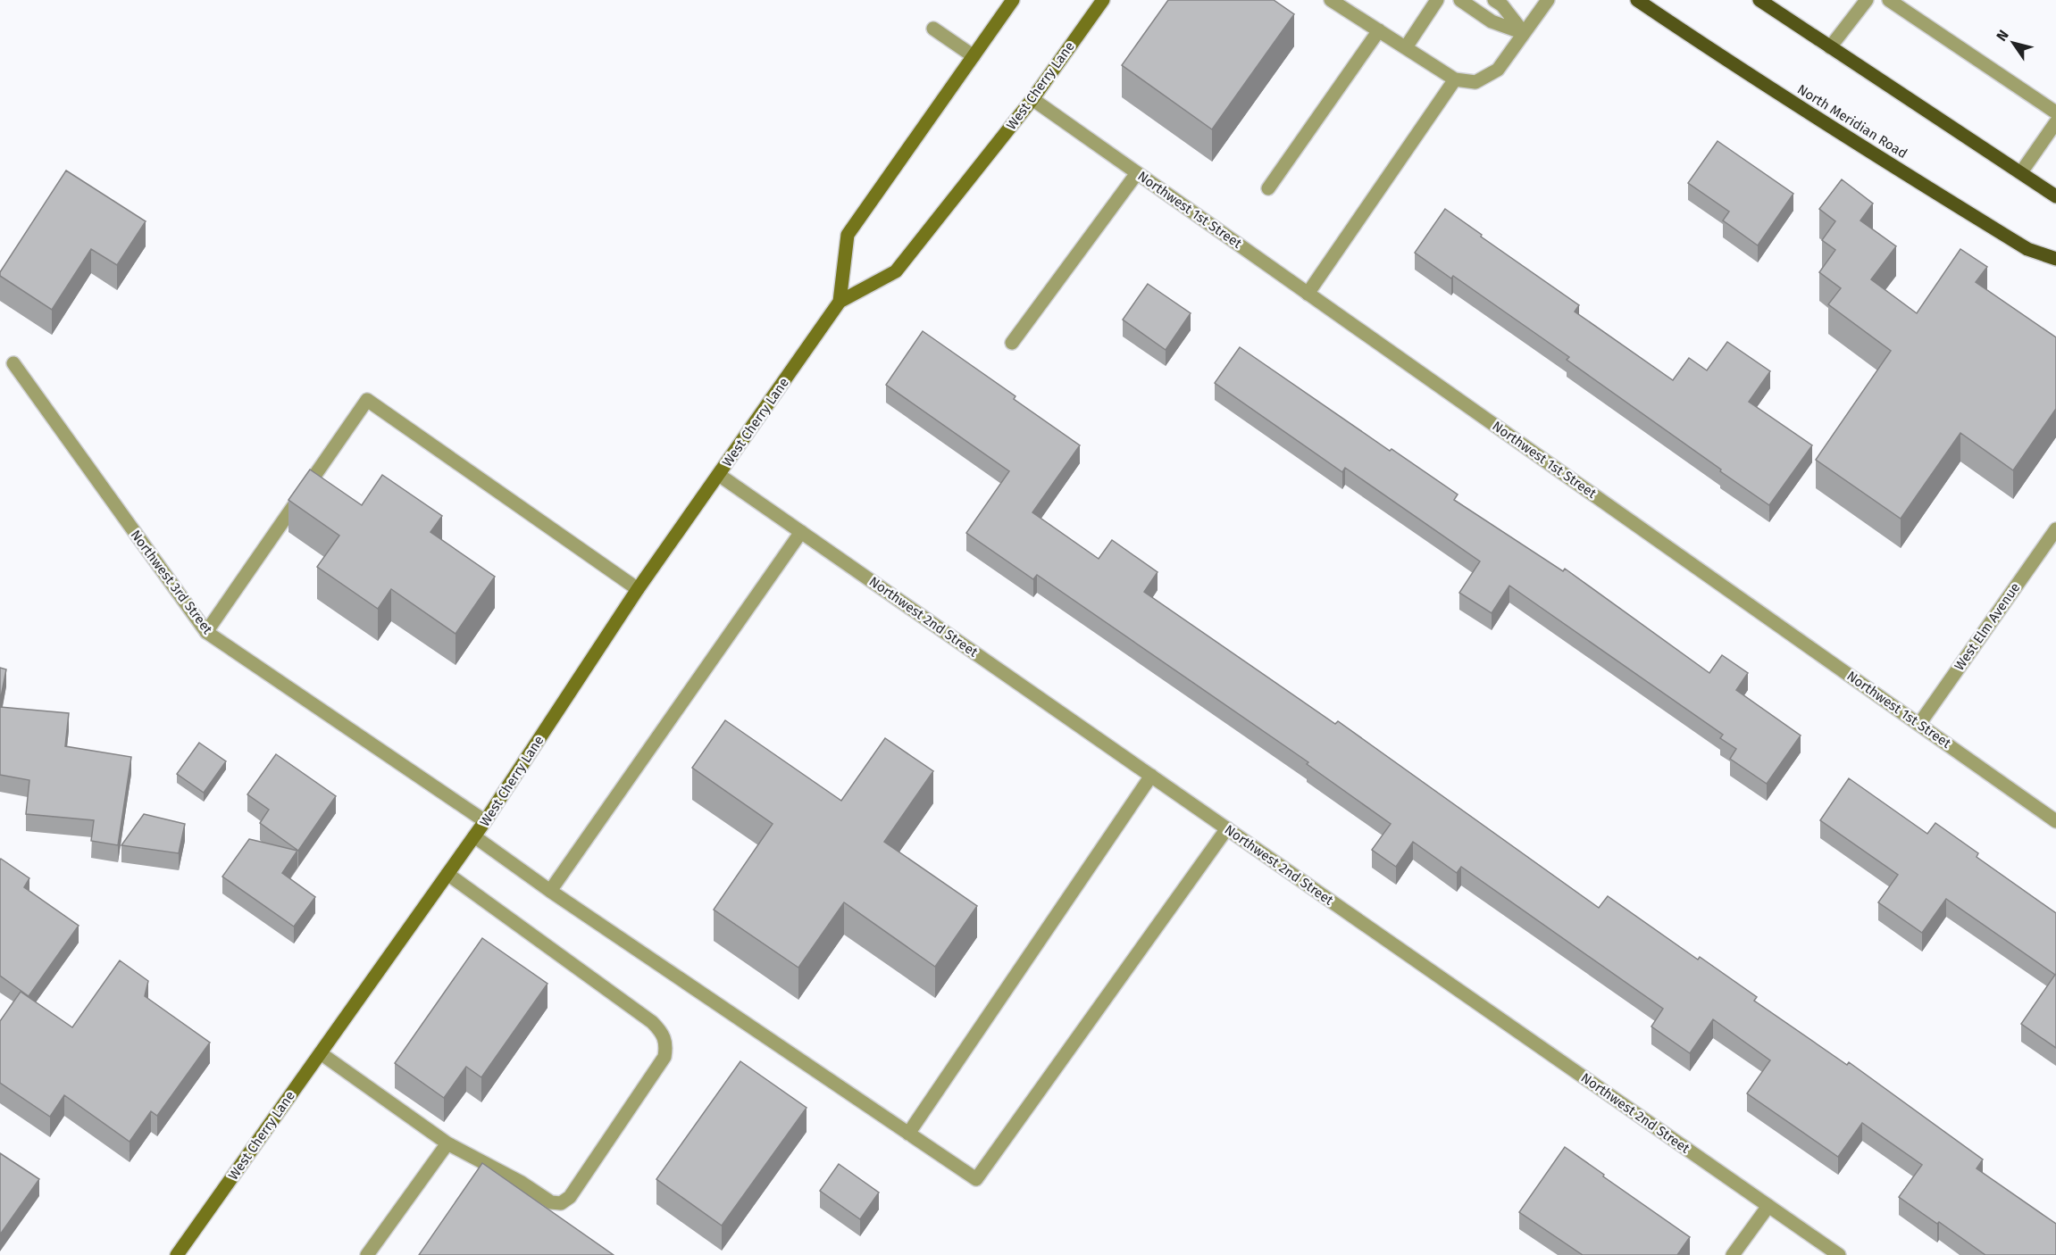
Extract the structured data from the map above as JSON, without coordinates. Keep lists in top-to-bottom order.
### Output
{
  "streets": {
    "main road": ["West Cherry Lane", "North Meridian Road"],
    "street": [
      "Northwest 1st Street",
      "Northwest 3rd Street",
      "Northwest 2nd Street",
      "West Elm Avenue"
    ]
  },
  "crossings": [
    ["West Cherry Lane", "Northwest 1st Street"],
    ["West Cherry Lane", "Northwest 3rd Street"],
    ["West Cherry Lane", "Northwest 2nd Street"],
    ["Northwest 1st Street", "West Elm Avenue"]
  ],
  "north": "top left"
}
